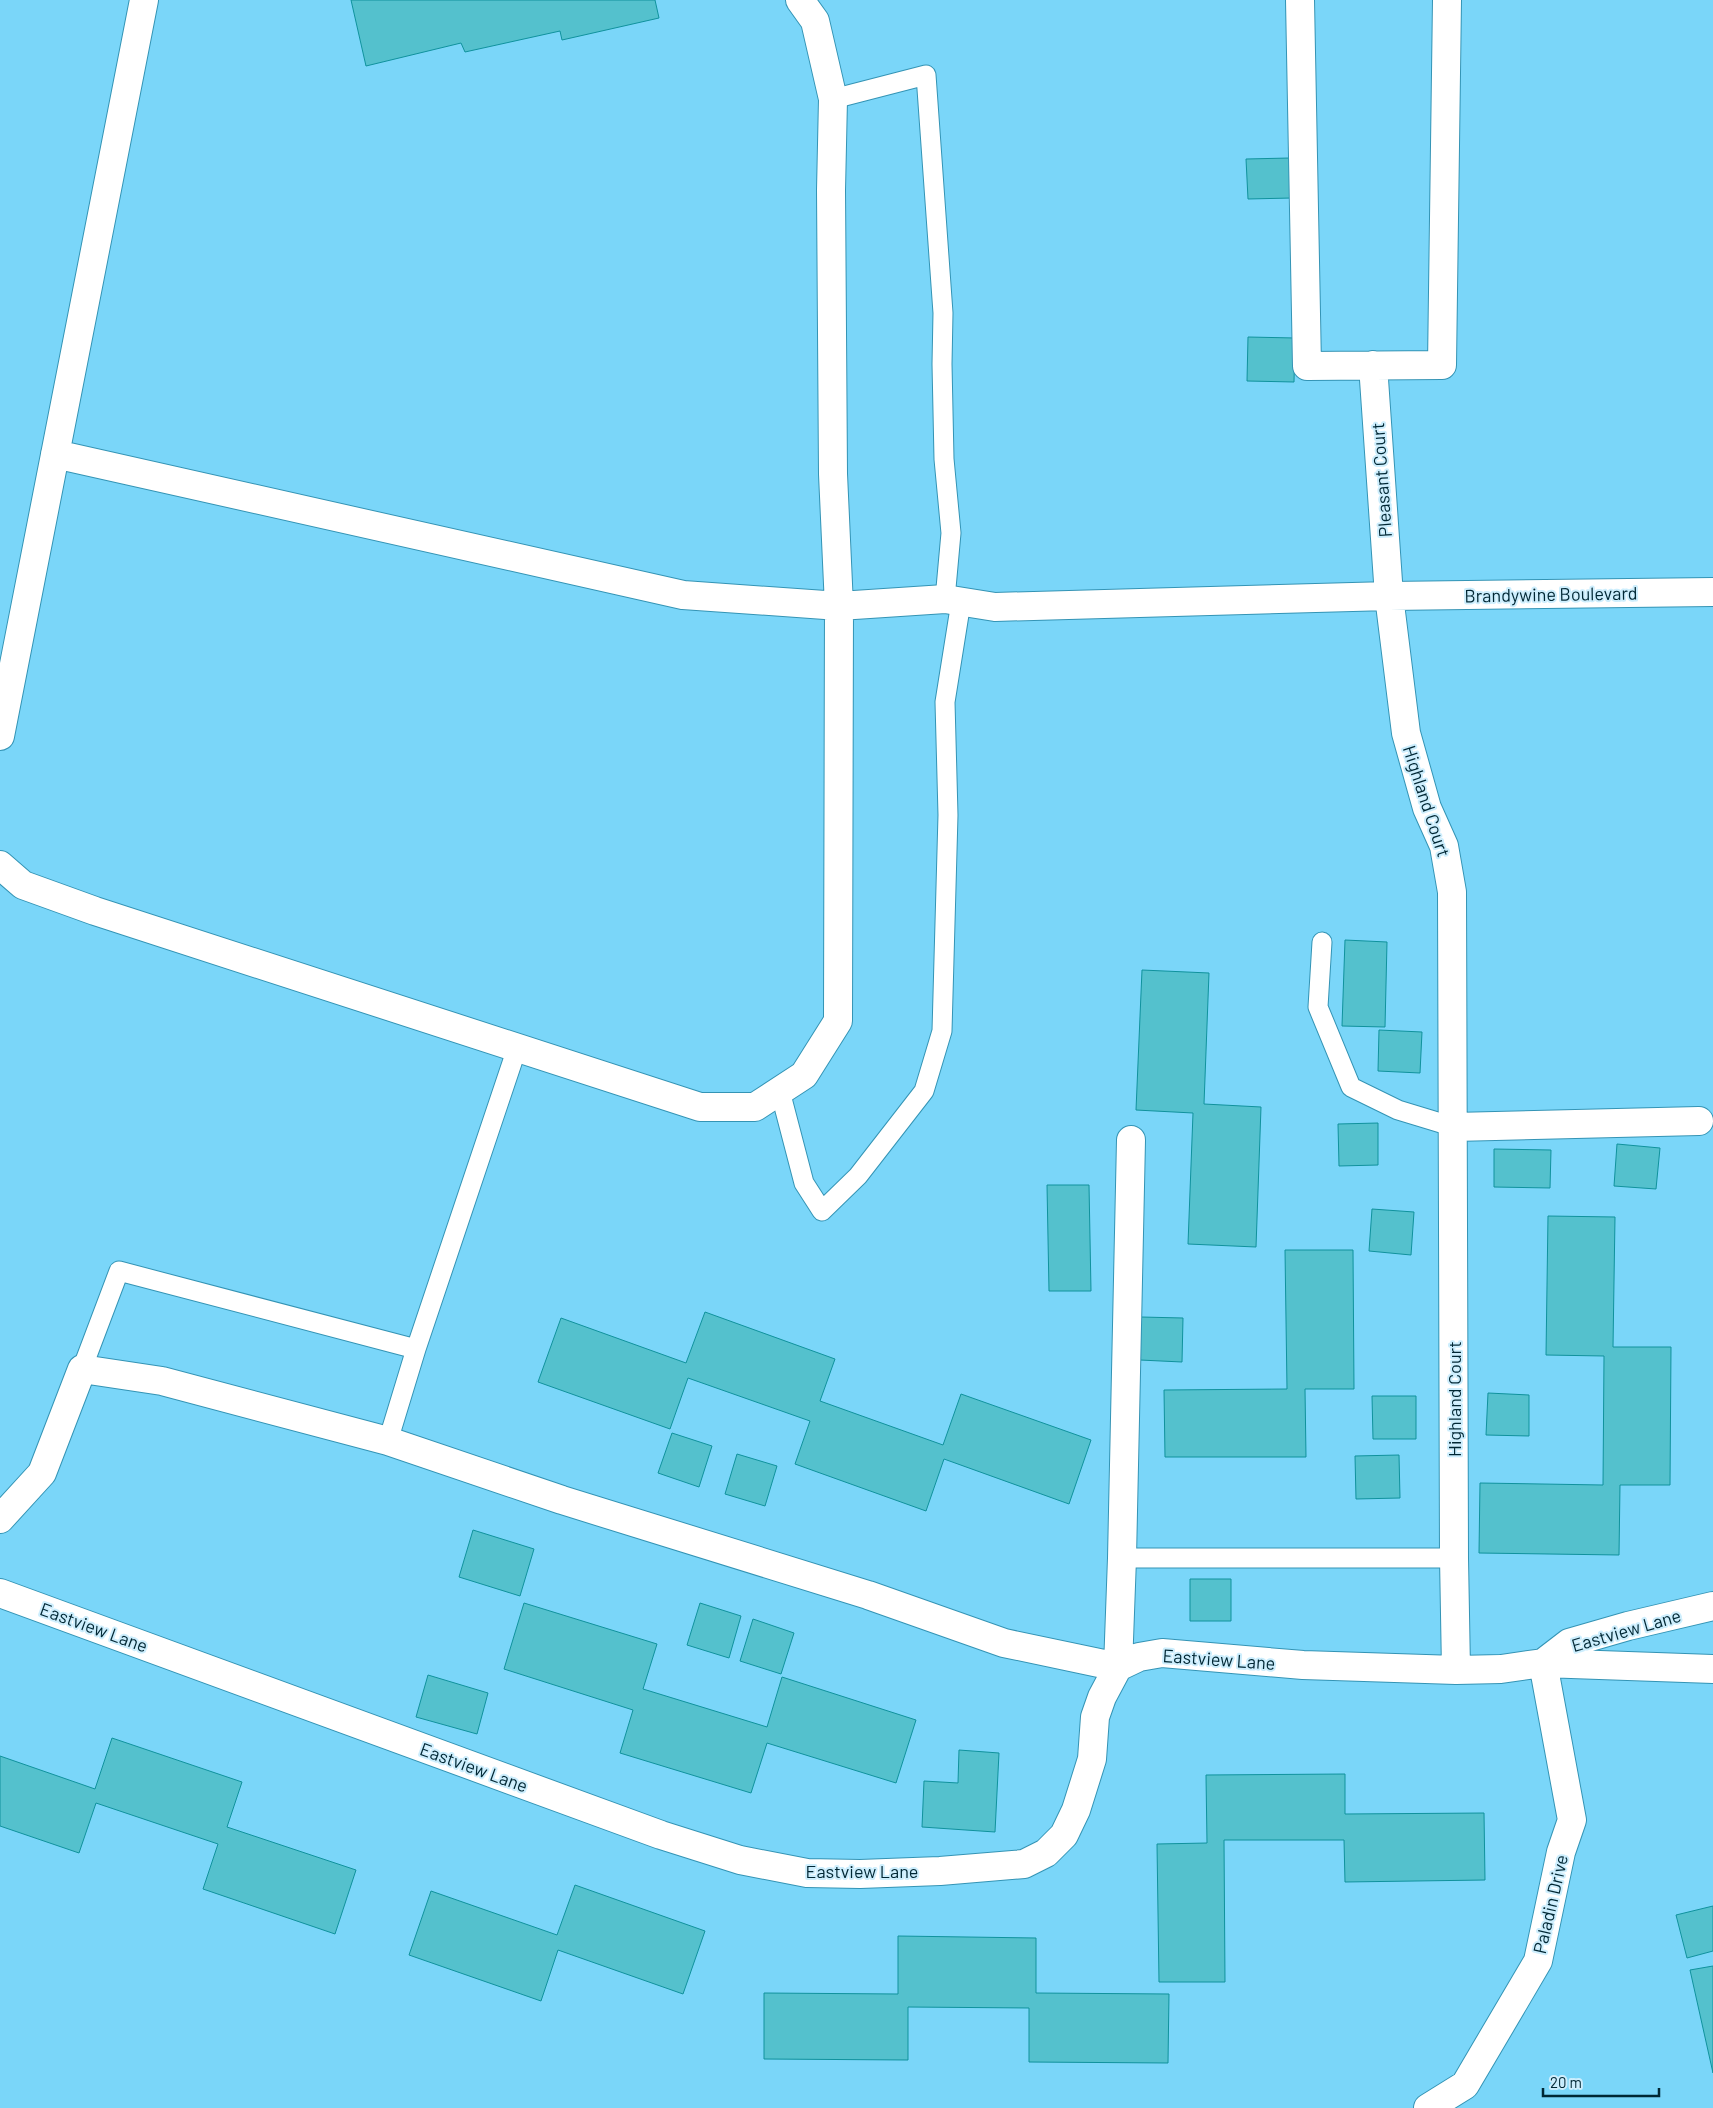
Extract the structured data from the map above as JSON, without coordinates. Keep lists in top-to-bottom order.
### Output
{
  "streets": {
    "street": [
      "Pleasant Court",
      "Brandywine Boulevard",
      "Highland Court",
      "Eastview Lane",
      "Paladin Drive"
    ]
  },
  "crossings": [
    ["Pleasant Court", "Brandywine Boulevard"],
    ["Pleasant Court", "Highland Court"],
    ["Brandywine Boulevard", "Highland Court"],
    ["Highland Court", "Eastview Lane"],
    ["Eastview Lane", "Paladin Drive"]
  ],
  "scale_bar": "20 m"
}
